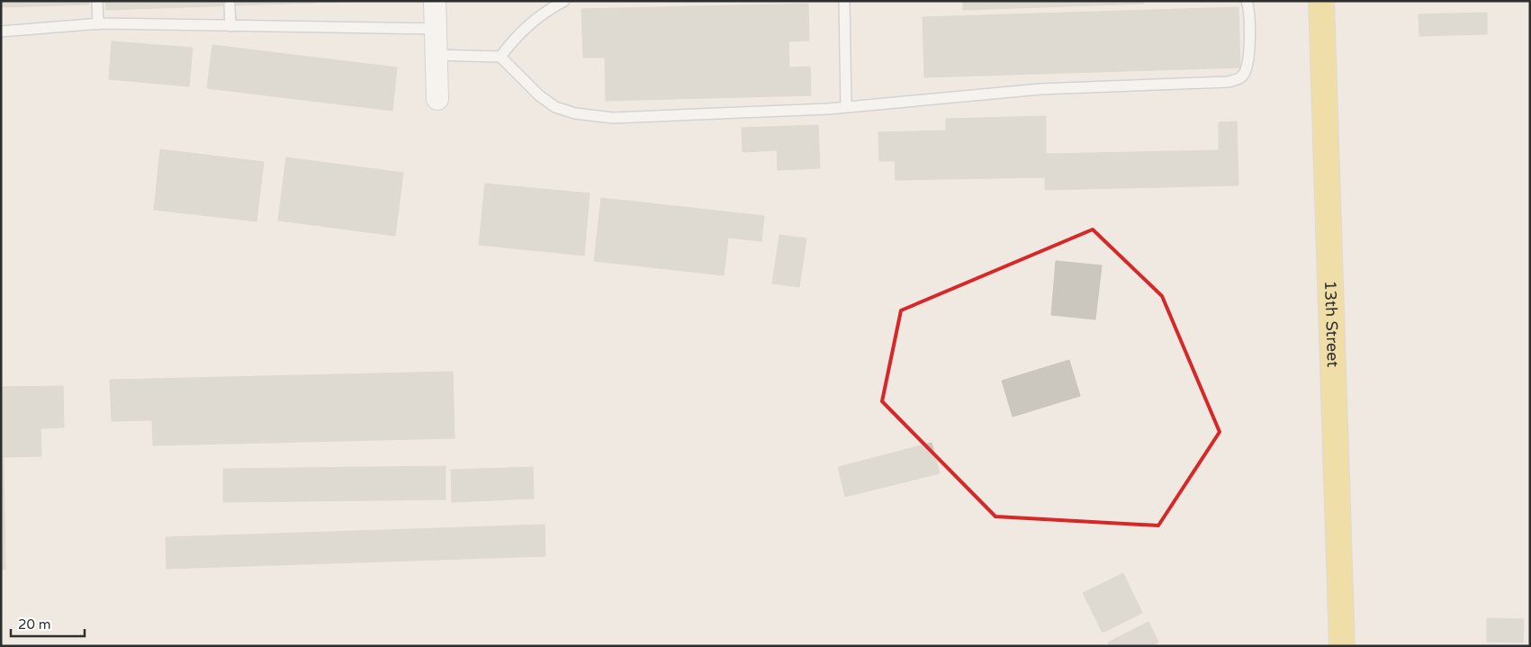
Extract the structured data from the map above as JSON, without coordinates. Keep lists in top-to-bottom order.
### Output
{
  "streets": {
    "main road": ["13th Street"]
  },
  "scale_bar": "20 m"
}
